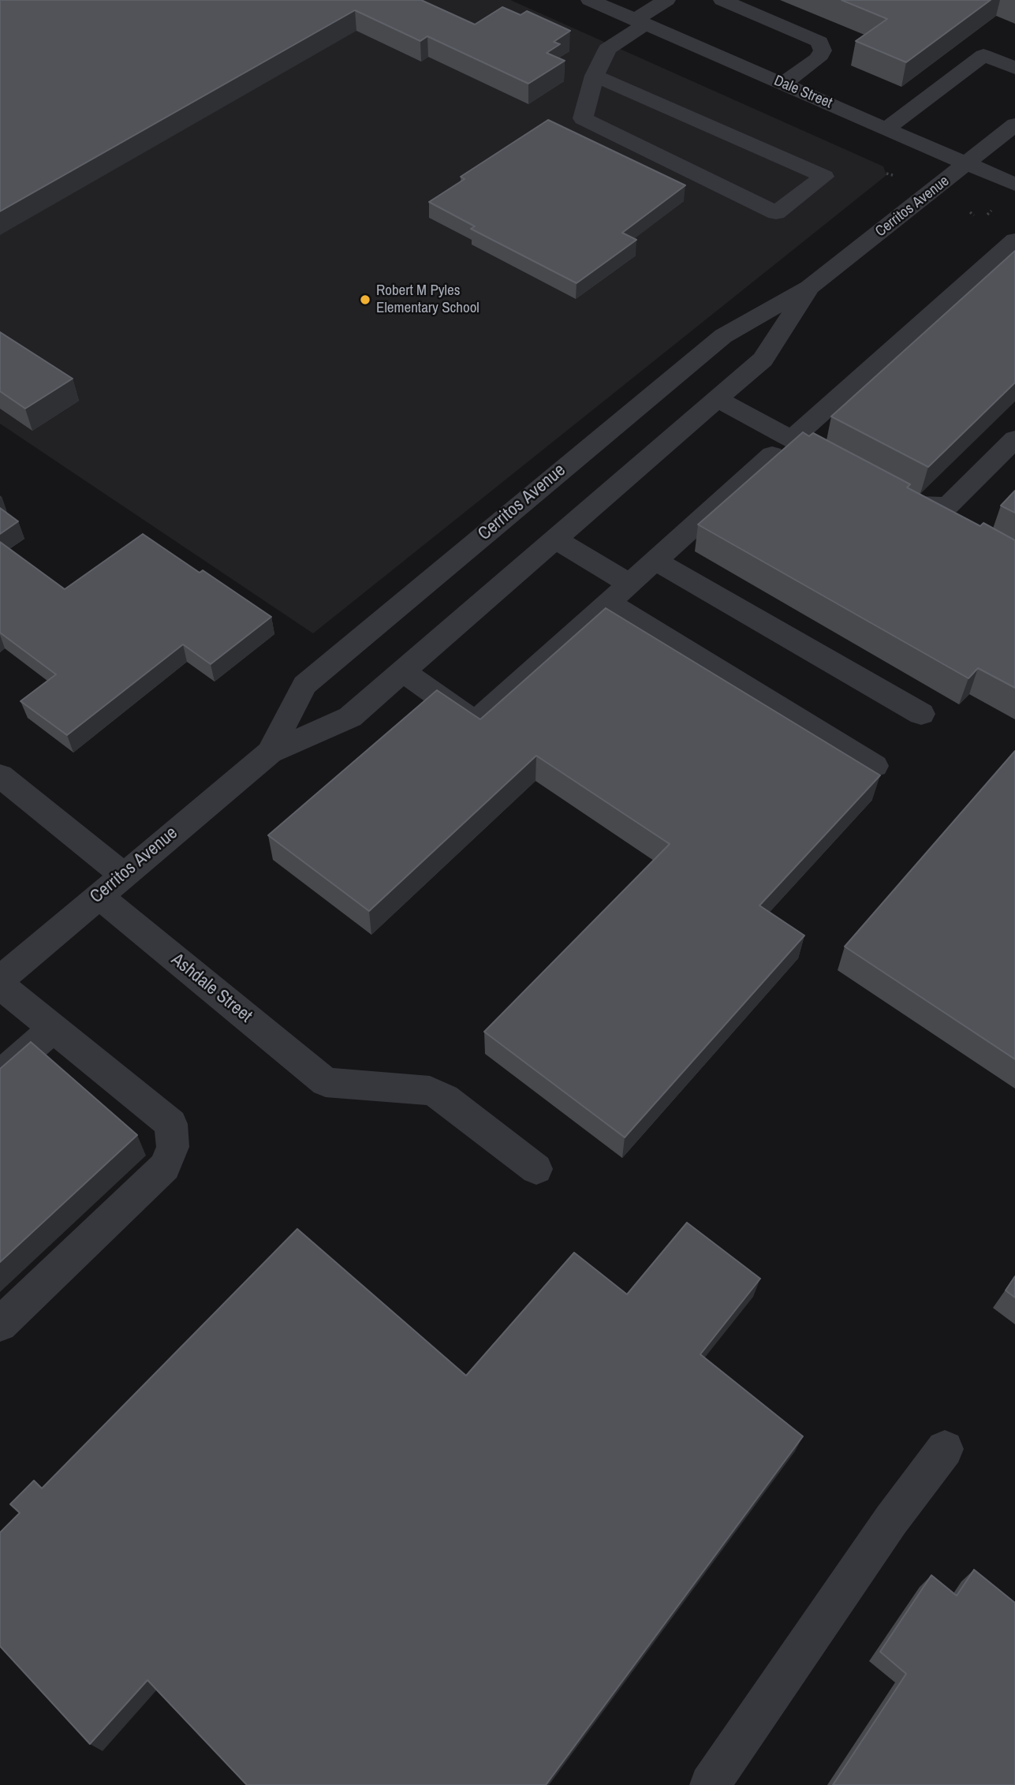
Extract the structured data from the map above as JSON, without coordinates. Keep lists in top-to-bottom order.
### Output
{
  "streets": {
    "street": ["Dale Street", "Cerritos Avenue", "Ashdale Street"]
  },
  "crossings": [
    ["Dale Street", "Cerritos Avenue"],
    ["Cerritos Avenue", "Ashdale Street"]
  ],
  "places": ["Robert M Pyles Elementary School"]
}
